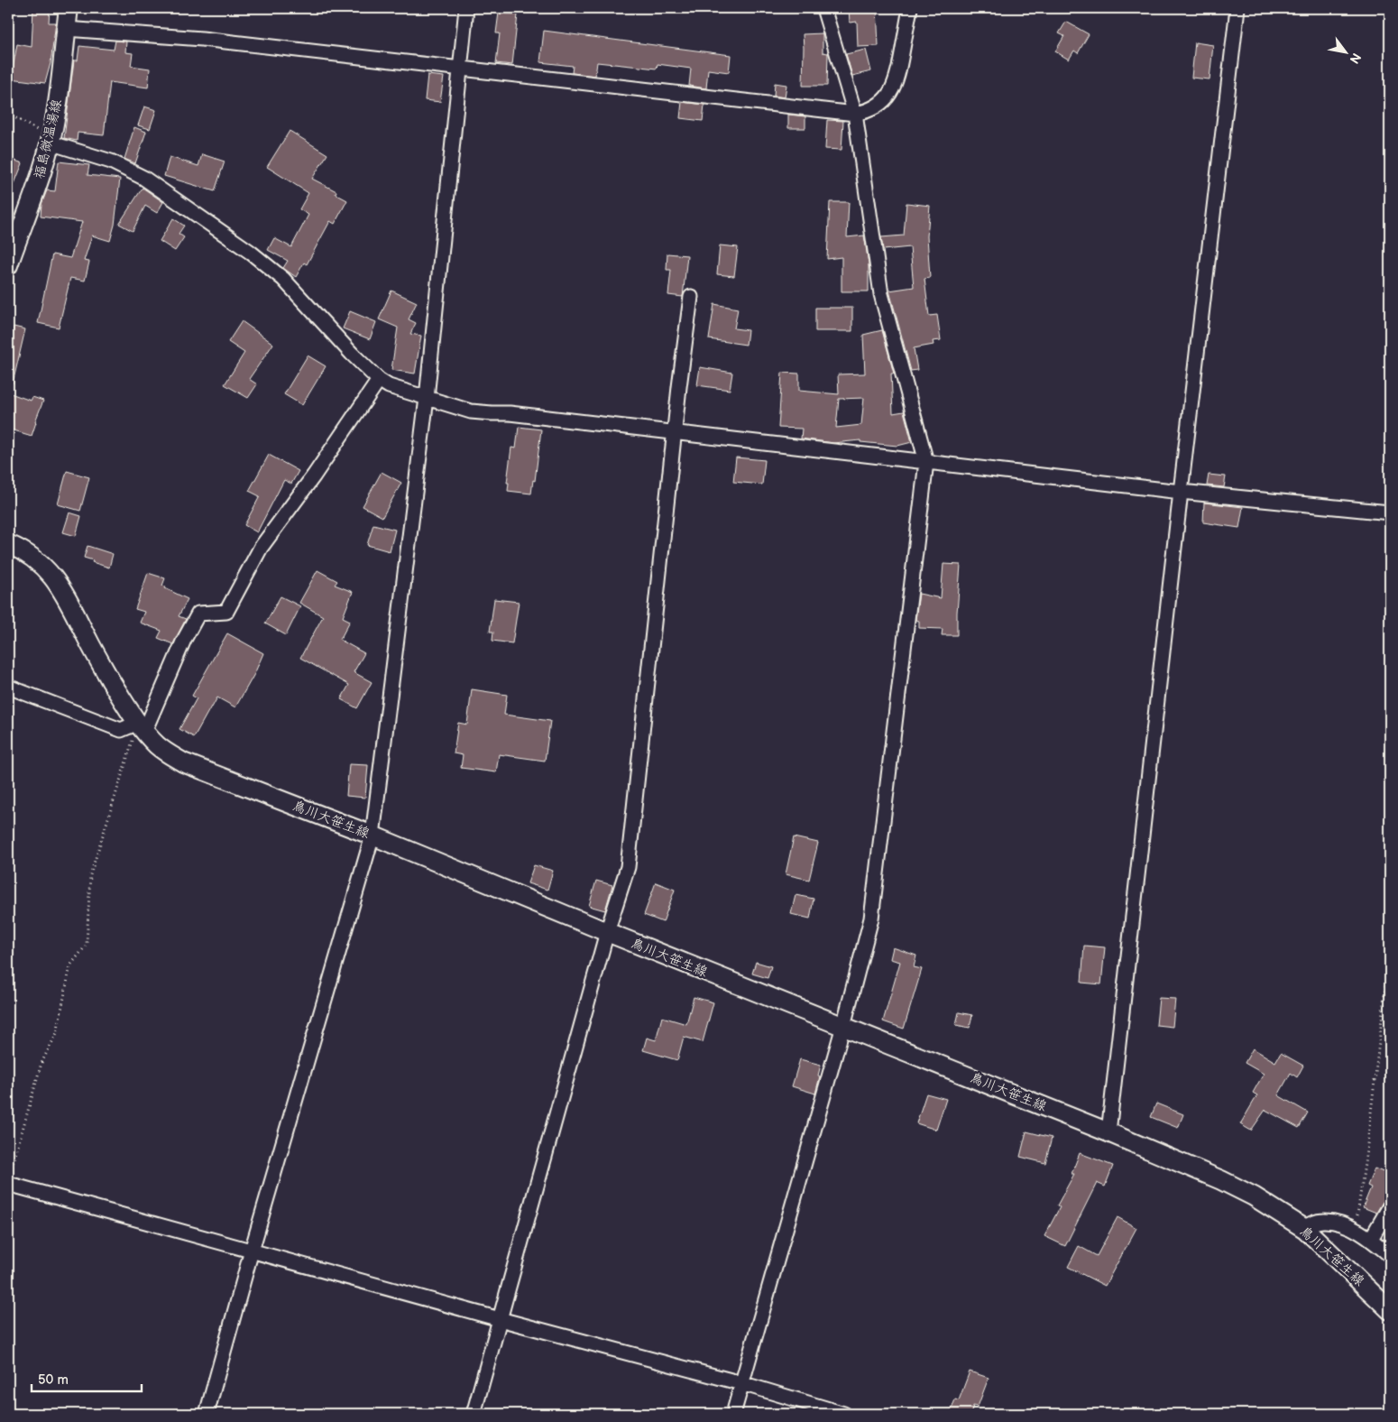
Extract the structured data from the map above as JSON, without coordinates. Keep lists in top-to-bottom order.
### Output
{
  "streets": {
    "street": ["福島微温湯線", "鳥川大笹生線"]
  },
  "scale_bar": "50 m",
  "north": "bottom right"
}
